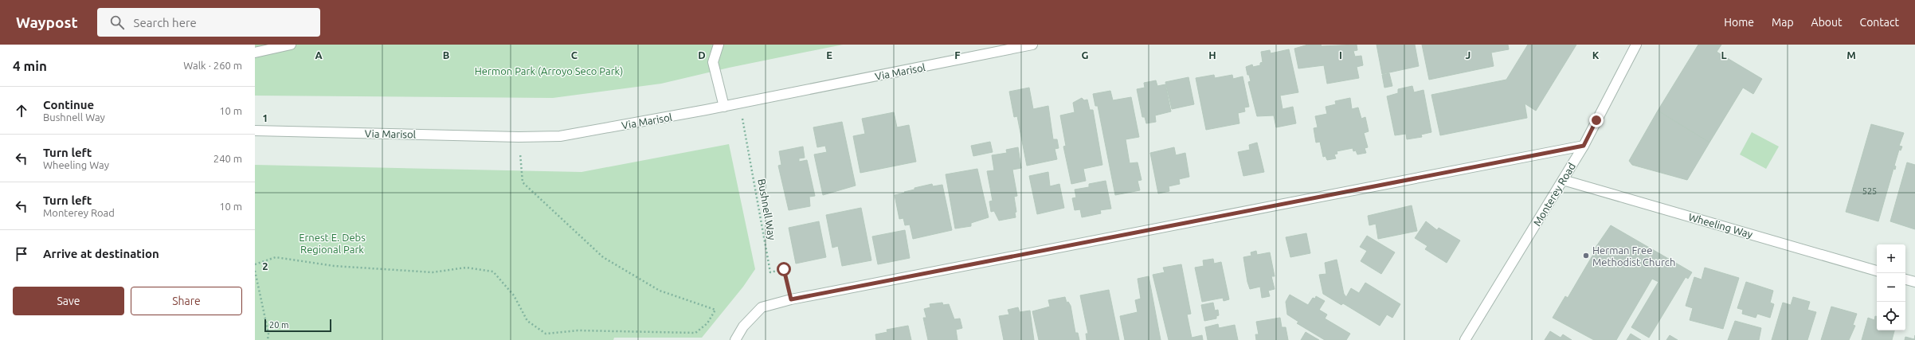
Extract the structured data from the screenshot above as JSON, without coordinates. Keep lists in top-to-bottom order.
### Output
{
  "streets": {
    "street": ["Via Marisol", "Monterey Road", "Wheeling Way"],
    "path": ["Bushnell Way"]
  },
  "crossings": [
    ["Via Marisol", "Bushnell Way"],
    ["Monterey Road", "Wheeling Way"]
  ],
  "parks": ["Hermon Park (Arroyo Seco Park)", "Ernest E. Debs Regional Park"],
  "places": ["Herman Free Methodist Church"],
  "house_numbers": ["525"],
  "scale_bar": "20 m",
  "page": {
    "header": "Waypost",
    "search": "Search here",
    "nav": [
      "Home",
      "Map",
      "About",
      "Contact"
    ],
    "heading": ["4 min", "Walk · 260 m"],
    "list": [
      ["Continue", "Bushnell Way", "10 m"],
      ["Turn left", "Wheeling Way", "240 m"],
      ["Turn left", "Monterey Road", "10 m"],
      "Arrive at destination"
    ],
    "map_buttons": ["+", "−"],
    "buttons": ["Save", "Share"],
    "scale": "20 m"
  },
  "grid": {
    "columns": [
      "A",
      "B",
      "C",
      "D",
      "E",
      "F",
      "G",
      "H",
      "I",
      "J",
      "K",
      "L",
      "M"
    ],
    "rows": ["1", "2"]
  }
}
